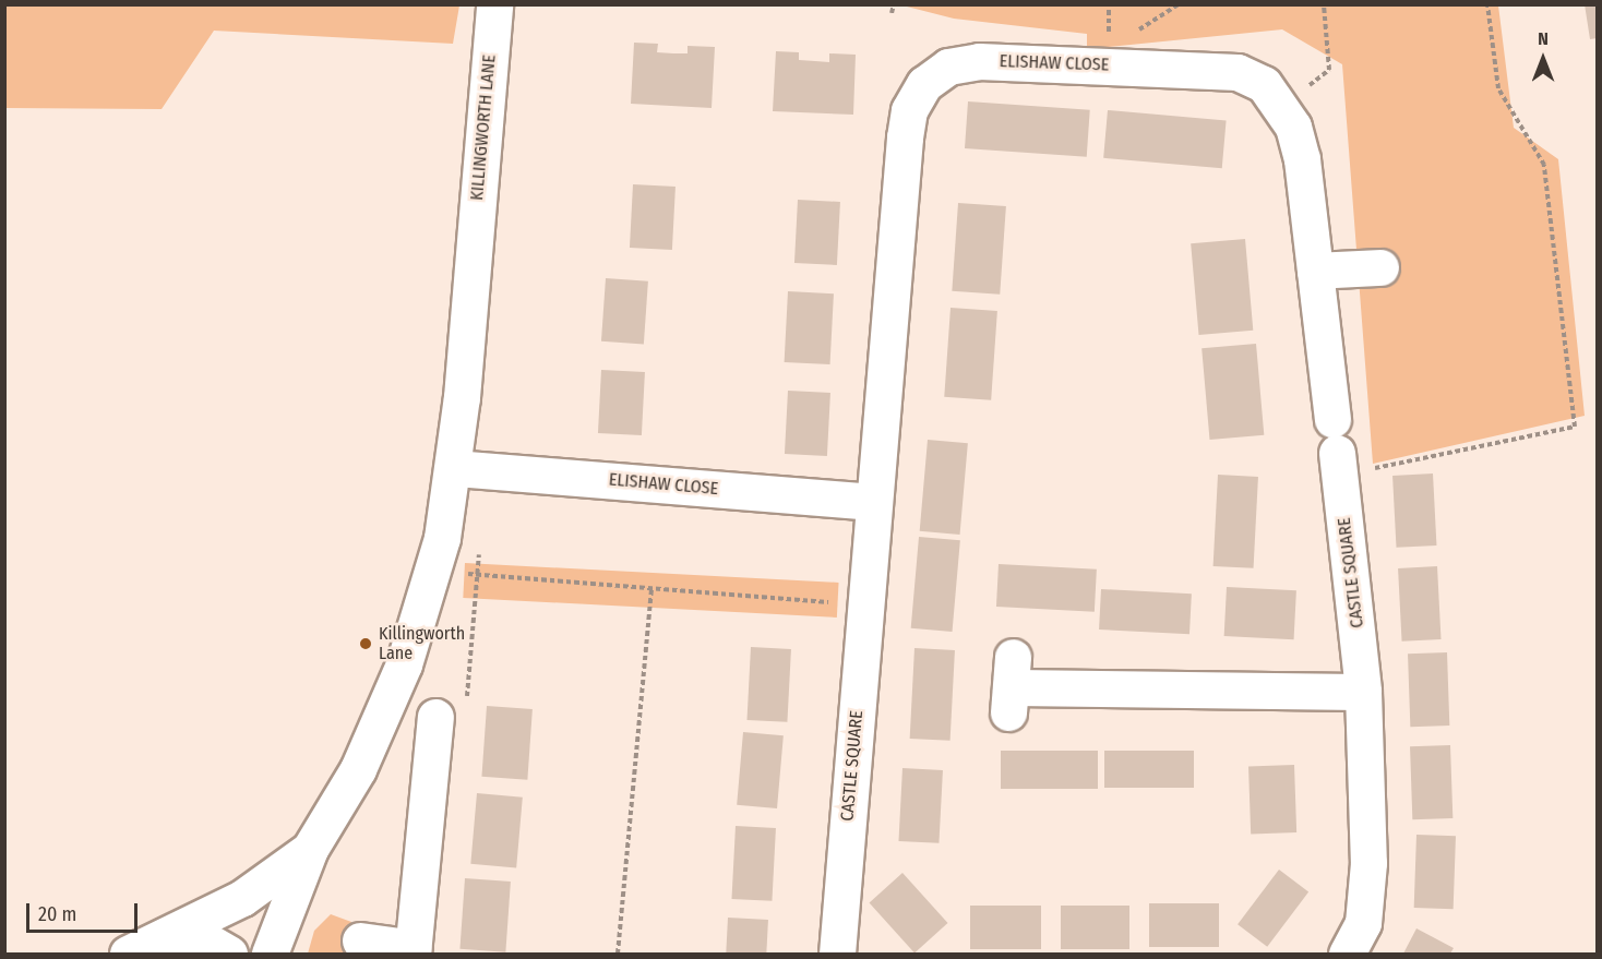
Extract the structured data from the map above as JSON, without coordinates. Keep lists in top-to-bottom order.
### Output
{
  "streets": {
    "street": ["ELISHAW CLOSE", "KILLINGWORTH LANE", "CASTLE SQUARE"]
  },
  "crossings": [
    ["ELISHAW CLOSE", "KILLINGWORTH LANE"],
    ["ELISHAW CLOSE", "CASTLE SQUARE"]
  ],
  "places": ["Killingworth Lane"],
  "scale_bar": "20 m",
  "north": "top"
}
